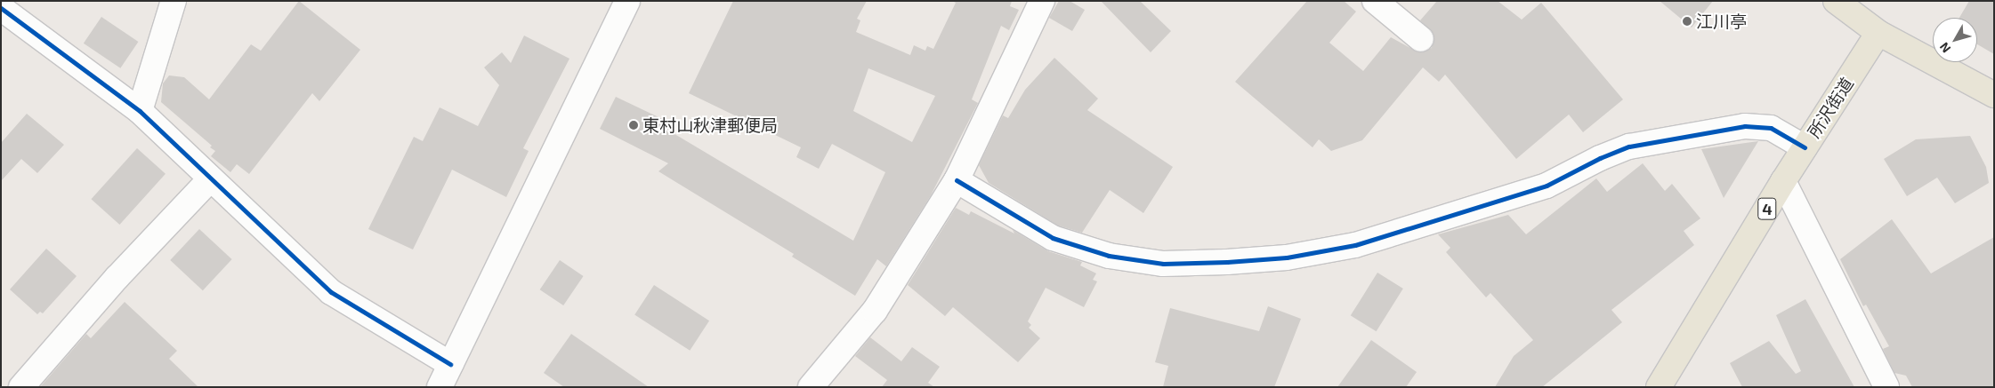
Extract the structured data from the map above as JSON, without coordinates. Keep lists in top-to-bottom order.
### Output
{
  "streets": {
    "main road": ["所沢街道", "4"]
  },
  "places": ["江川亭", "東村山秋津郵便局"],
  "north": "bottom left"
}
